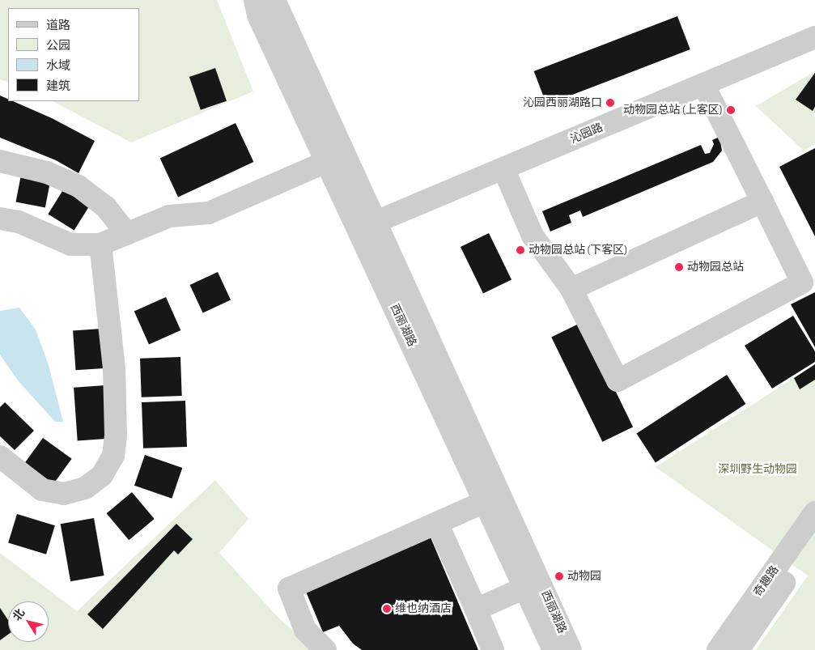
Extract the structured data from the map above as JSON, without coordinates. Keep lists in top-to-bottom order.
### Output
{
  "streets": {
    "street": ["沁园路", "西丽湖路", "奇趣路"]
  },
  "crossings": [
    ["沁园路", "西丽湖路"]
  ],
  "parks": ["深圳野生动物园"],
  "places": [
    "沁园西丽湖路口",
    "动物园总站 (上客区)",
    "动物园总站 (下客区)",
    "动物园总站",
    "动物园",
    "维也纳酒店"
  ],
  "legend": [
    "道路",
    "公园",
    "水域",
    "建筑"
  ],
  "north": "top left"
}
